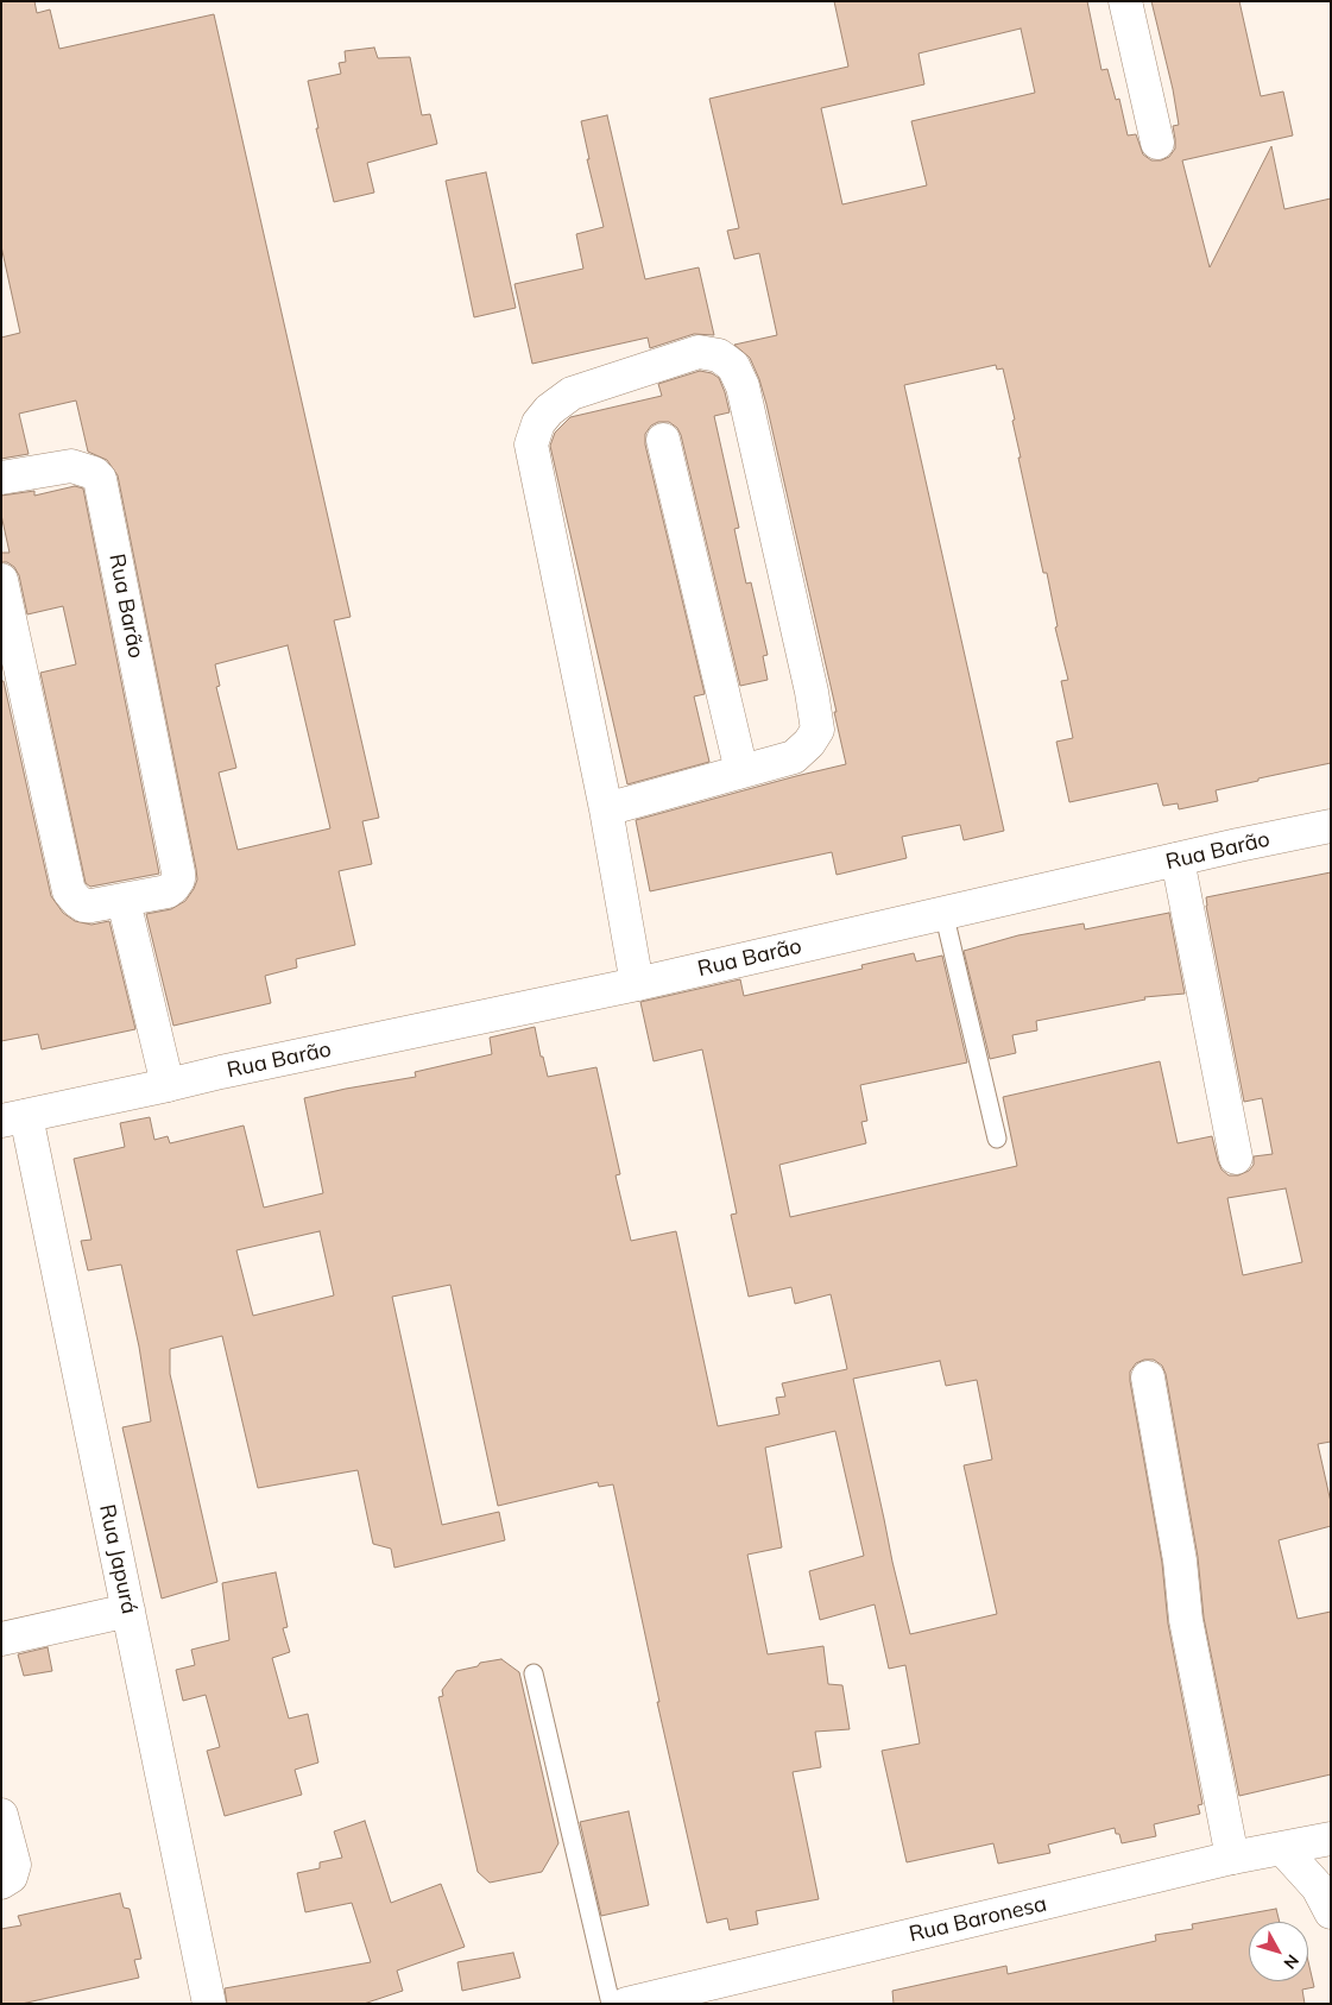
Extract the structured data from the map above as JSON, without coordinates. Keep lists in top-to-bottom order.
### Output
{
  "streets": {
    "street": ["Rua Barão", "Rua Japurá", "Rua Baronesa"]
  },
  "crossings": [
    ["Rua Barão", "Rua Japurá"]
  ],
  "north": "bottom right"
}
